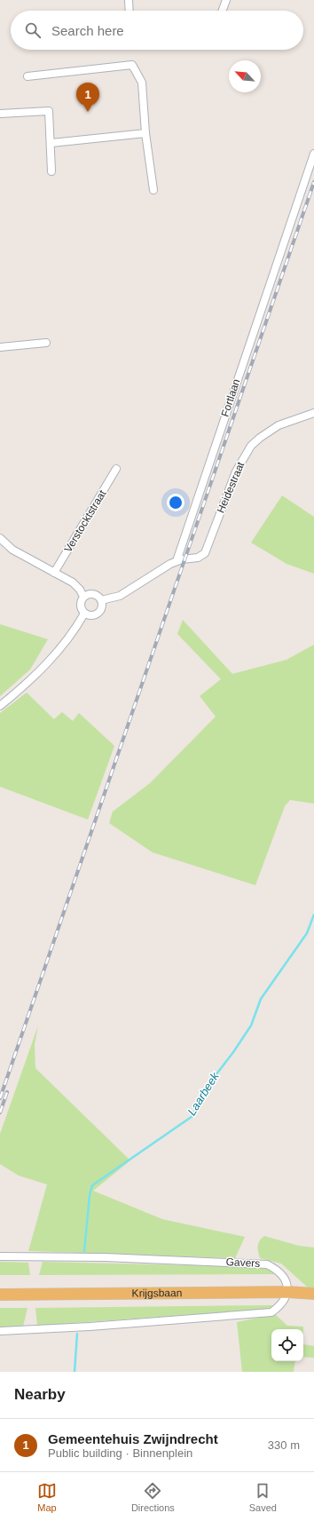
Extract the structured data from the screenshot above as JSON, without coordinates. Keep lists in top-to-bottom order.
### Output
{
  "streets": {
    "main road": ["Krijgsbaan"],
    "street": [
      "Fortlaan",
      "Heidestraat",
      "Verstocktstraat",
      "Gavers"
    ]
  },
  "crossings": [
    ["Fortlaan", "Heidestraat"],
    ["Gavers", "Krijgsbaan"]
  ],
  "water": ["Laarbeek"],
  "north": "top left",
  "page": {
    "search": "Search here",
    "pins": "1",
    "heading": "Nearby",
    "list": [
      {
        "mark": "1",
        "name": "Gemeentehuis Zwijndrecht",
        "note": "Public building · Binnenplein",
        "value": "330 m"
      }
    ],
    "nav": ["Map", "Directions", "Saved"]
  }
}
